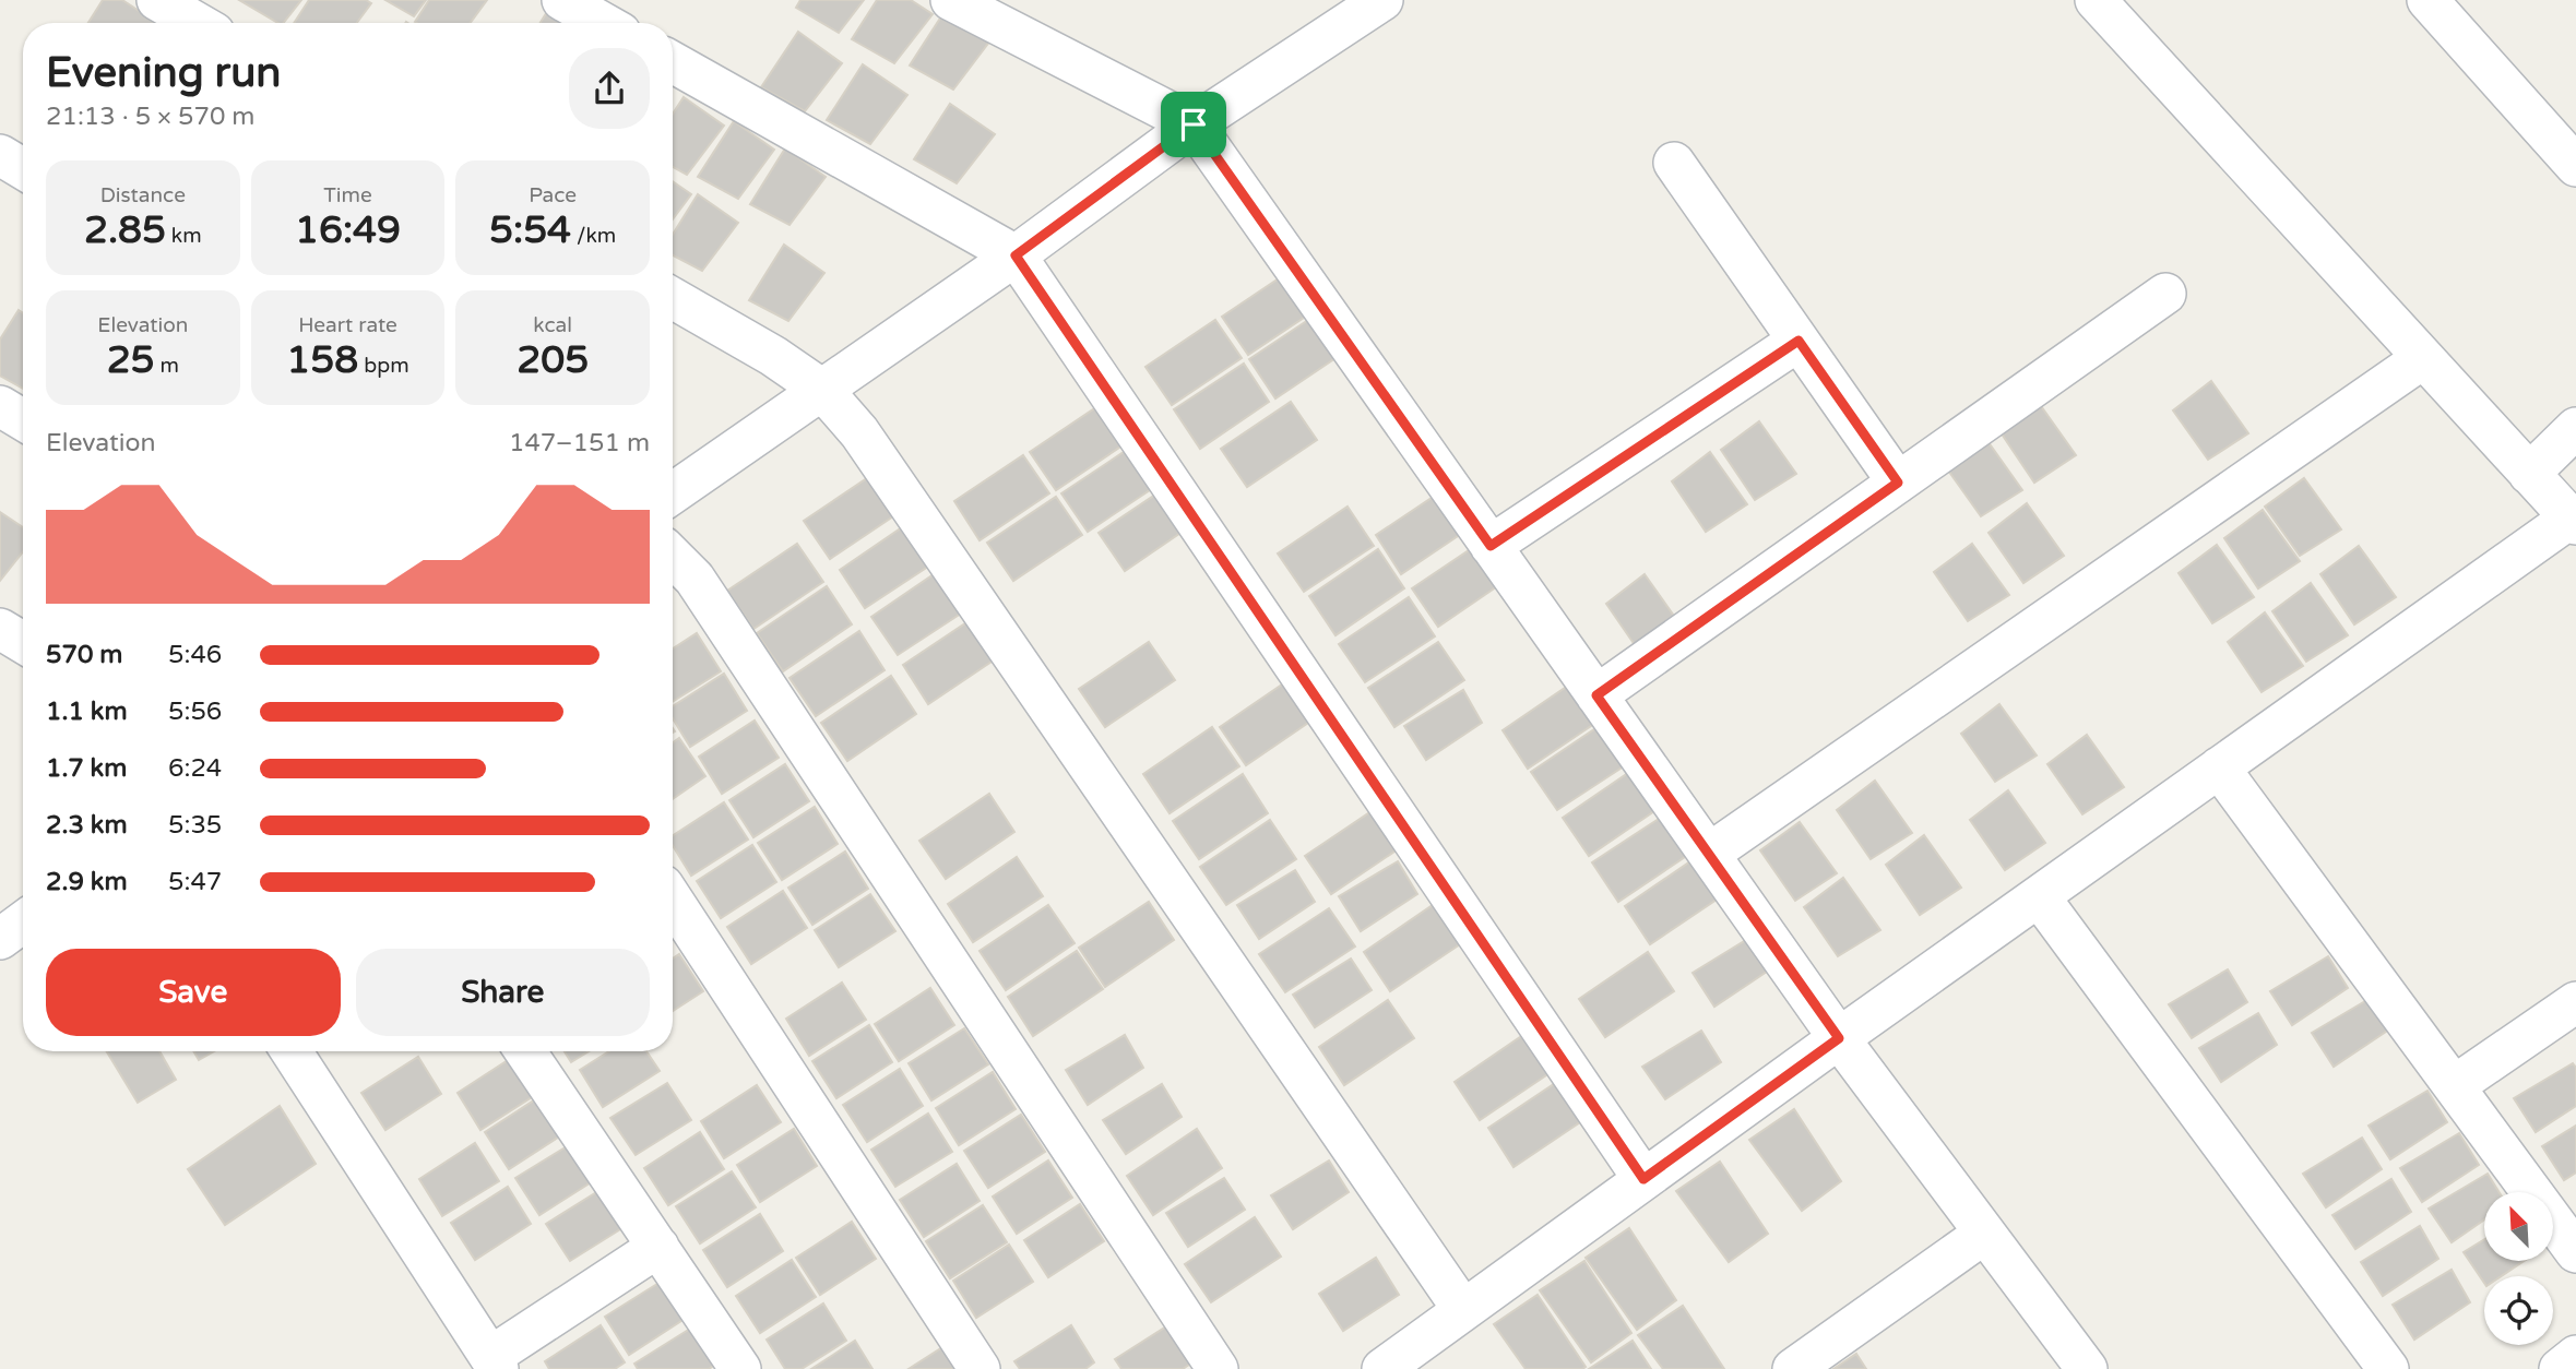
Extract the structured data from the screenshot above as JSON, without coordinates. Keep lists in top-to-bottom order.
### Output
{
  "north": "top left",
  "page": {
    "heading": ["Evening run", "21:13 · 5 × 570 m"],
    "stats": [
      ["Distance", "2.85 km"],
      ["Time", "16:49"],
      ["Pace", "5:54 /km"],
      ["Elevation", "25 m"],
      ["Heart rate", "158 bpm"],
      ["kcal", "205"]
    ],
    "chart": ["Elevation", "147–151 m"],
    "list": [
      {
        "name": "570 m",
        "note": "5:46"
      },
      {
        "name": "1.1 km",
        "note": "5:56"
      },
      {
        "name": "1.7 km",
        "note": "6:24"
      },
      {
        "name": "2.3 km",
        "note": "5:35"
      },
      {
        "name": "2.9 km",
        "note": "5:47"
      }
    ],
    "buttons": ["Save", "Share"]
  }
}
